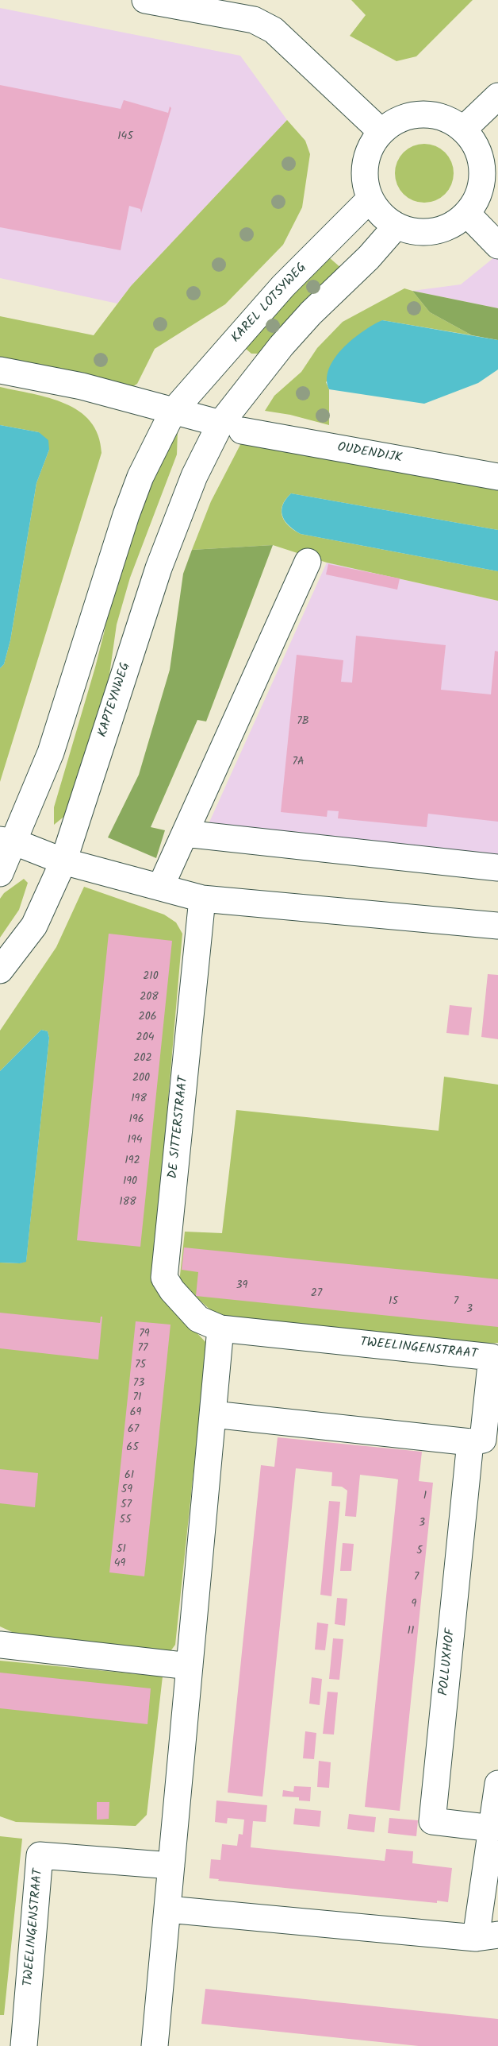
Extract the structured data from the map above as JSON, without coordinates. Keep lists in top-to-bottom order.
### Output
{
  "streets": {
    "street": [
      "KAREL LOTSYWEG",
      "OUDENDIJK",
      "KAPTEYNWEG",
      "DE SITTERSTRAAT",
      "TWEELINGENSTRAAT",
      "POLLUXHOF"
    ]
  },
  "crossings": [
    ["KAREL LOTSYWEG", "OUDENDIJK"],
    ["OUDENDIJK", "KAPTEYNWEG"],
    ["DE SITTERSTRAAT", "TWEELINGENSTRAAT"],
    ["TWEELINGENSTRAAT", "POLLUXHOF"]
  ],
  "house_numbers": [
    "145",
    "7B",
    "7A",
    "210",
    "208",
    "206",
    "204",
    "202",
    "200",
    "198",
    "196",
    "194",
    "192",
    "190",
    "188",
    "39",
    "27",
    "15",
    "7",
    "3",
    "79",
    "77",
    "75",
    "73",
    "71",
    "69",
    "67",
    "65",
    "61",
    "59",
    "1",
    "57",
    "55",
    "3",
    "51",
    "5",
    "49",
    "7",
    "9",
    "11"
  ]
}
